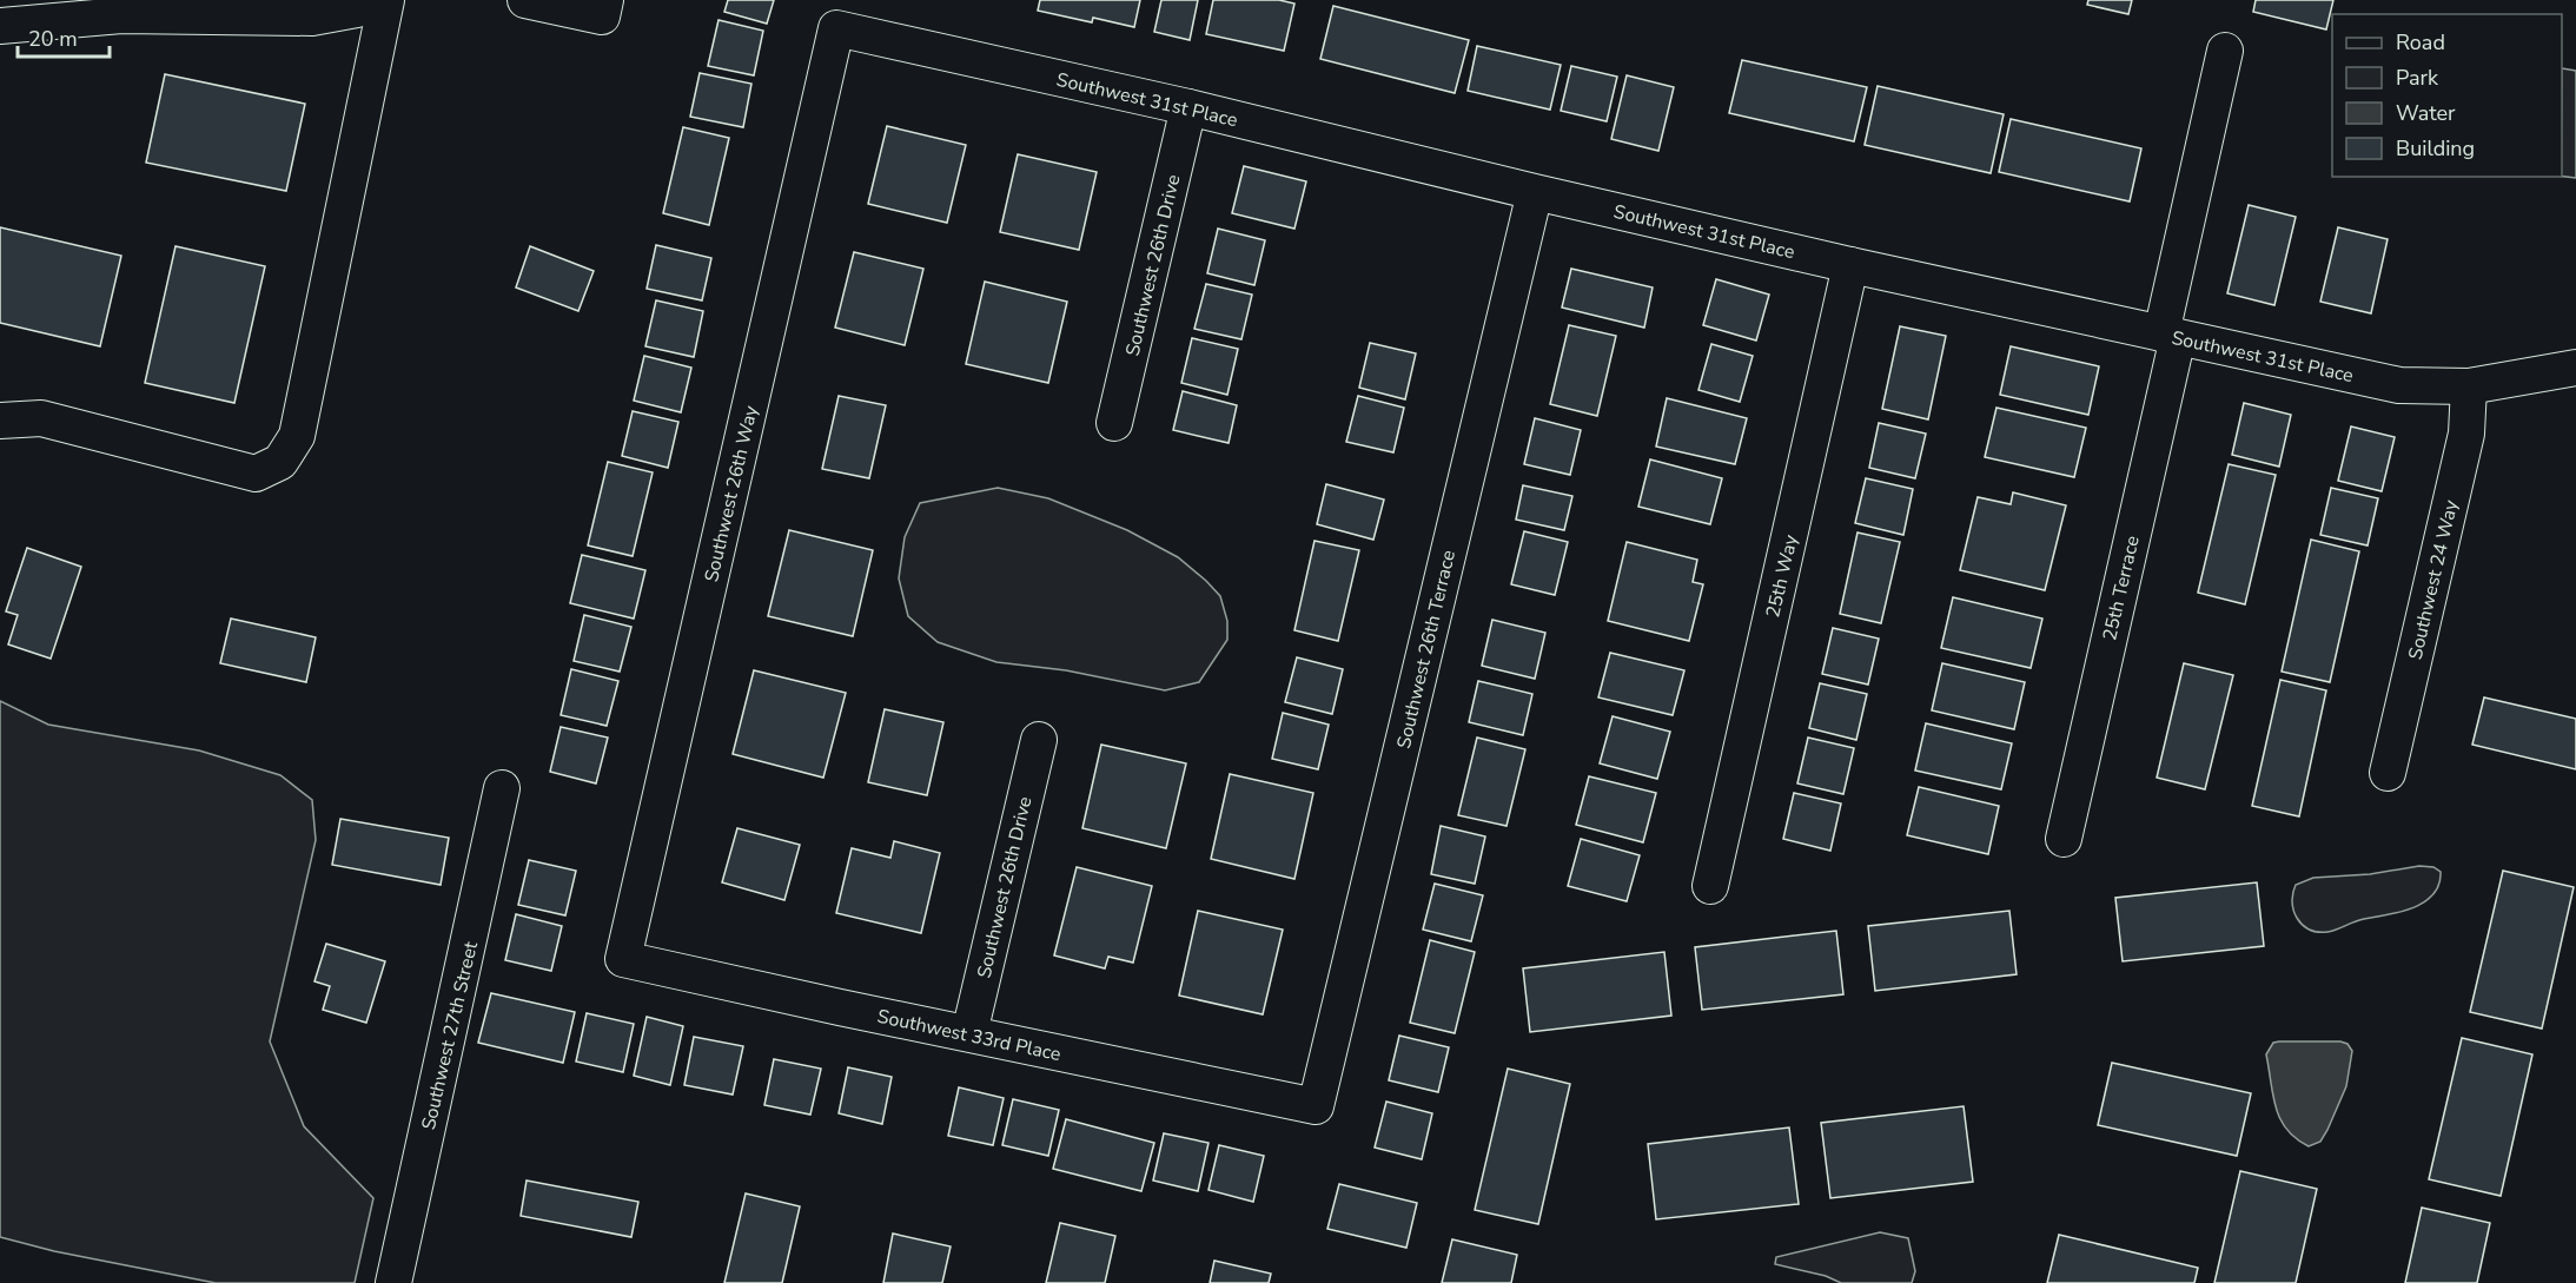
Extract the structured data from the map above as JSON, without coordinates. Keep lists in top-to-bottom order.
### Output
{
  "streets": {
    "street": [
      "Southwest 31st Place",
      "Southwest 26th Drive",
      "Southwest 26th Way",
      "25th Way",
      "Southwest 24 Way",
      "25th Terrace",
      "Southwest 26th Terrace",
      "Southwest 33rd Place",
      "Southwest 27th Street"
    ]
  },
  "crossings": [
    ["Southwest 31st Place", "Southwest 26th Drive"],
    ["Southwest 31st Place", "Southwest 26th Way"],
    ["Southwest 31st Place", "25th Way"],
    ["Southwest 31st Place", "Southwest 24 Way"],
    ["Southwest 31st Place", "25th Terrace"],
    ["Southwest 31st Place", "Southwest 26th Terrace"],
    ["Southwest 26th Drive", "Southwest 33rd Place"],
    ["Southwest 26th Way", "Southwest 33rd Place"],
    ["Southwest 26th Terrace", "Southwest 33rd Place"]
  ],
  "legend": [
    "Road",
    "Park",
    "Water",
    "Building"
  ],
  "scale_bar": "20 m"
}
